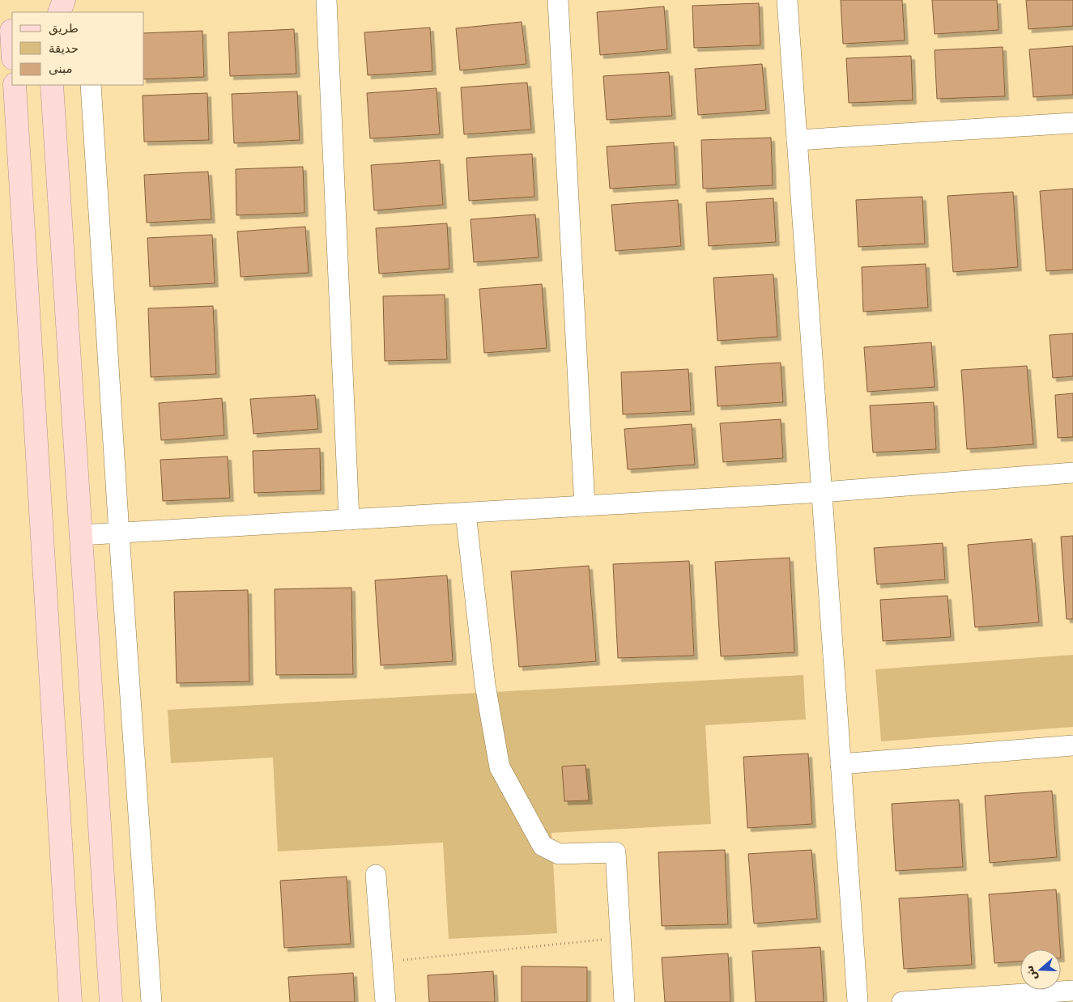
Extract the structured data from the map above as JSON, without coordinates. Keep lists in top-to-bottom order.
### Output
{
  "legend": ["طريق", "حديقة", "مبنى"],
  "north": "left"
}
